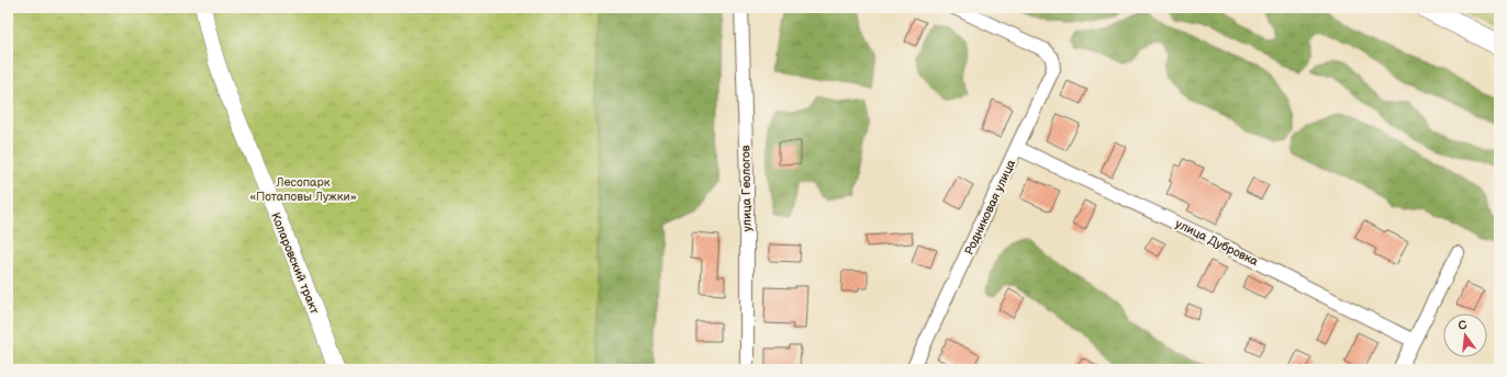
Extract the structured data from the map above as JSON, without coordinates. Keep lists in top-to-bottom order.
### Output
{
  "streets": {
    "street": [
      "улица Геологов",
      "Родниковая улица",
      "улица Дубровка",
      "Коларовский тракт"
    ]
  },
  "crossings": [
    ["Родниковая улица", "улица Дубровка"]
  ],
  "parks": ["Лесопарк «Потаповы Лужки»"],
  "north": "top"
}
